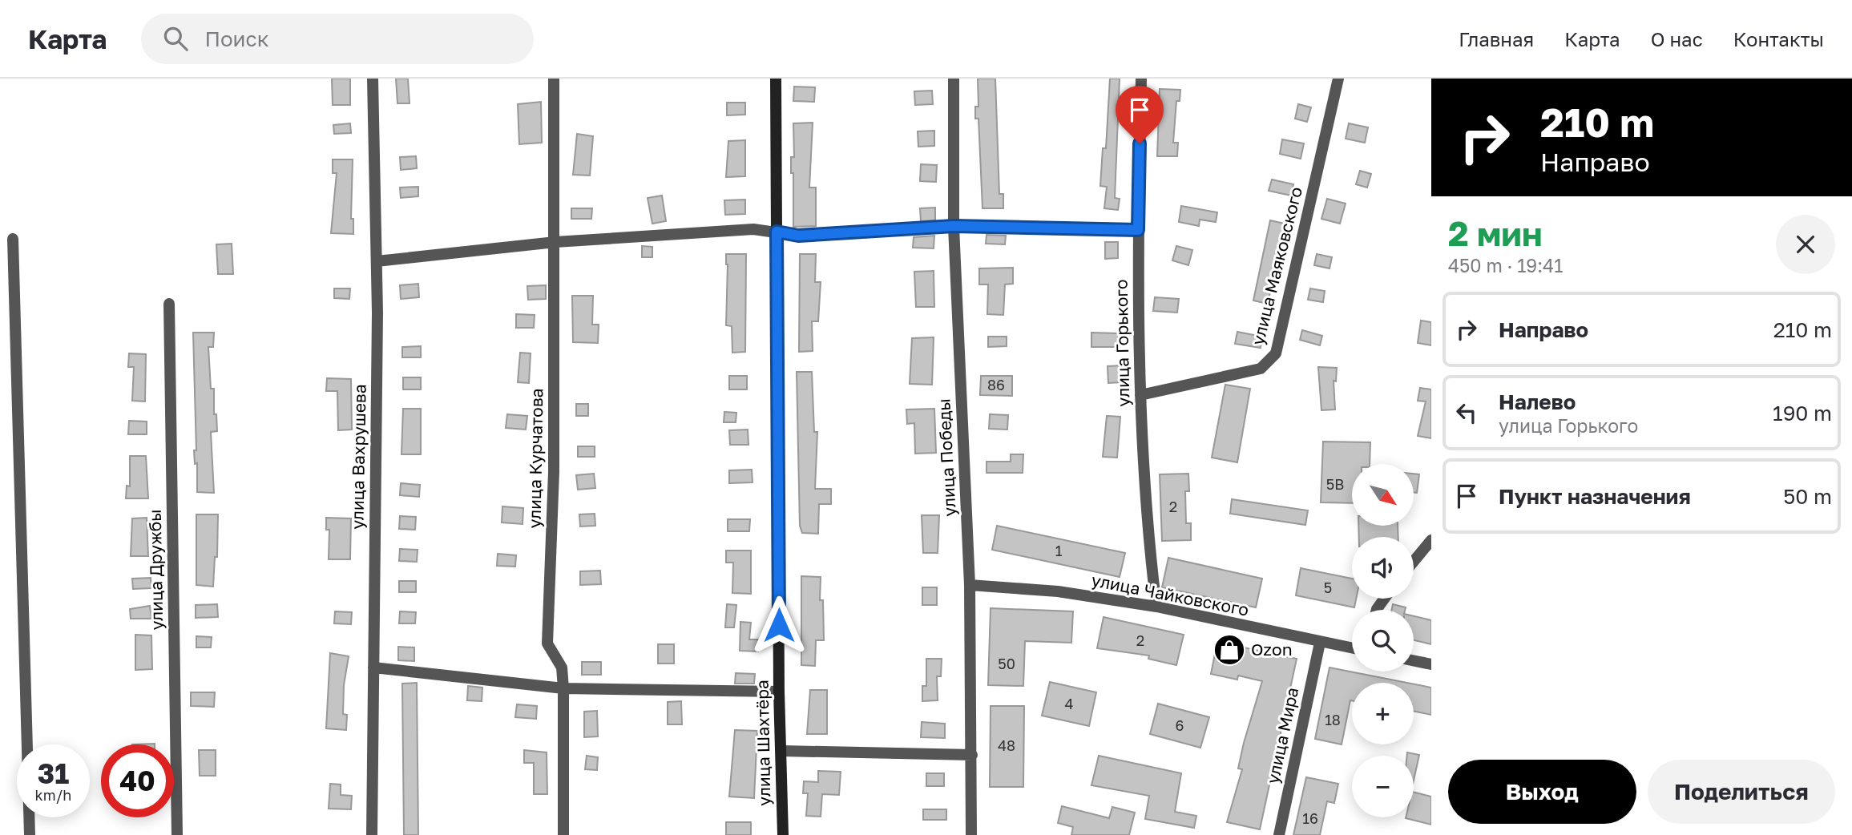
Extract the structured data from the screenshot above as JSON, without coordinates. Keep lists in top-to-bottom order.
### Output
{
  "streets": {
    "street": [
      "улица Маяковского",
      "улица Горького",
      "улица Вахрушева",
      "улица Победы",
      "улица Курчатова",
      "улица Дружбы",
      "улица Чайковского",
      "улица Мира",
      "улица Шахтёра"
    ]
  },
  "crossings": [
    ["улица Маяковского", "улица Горького"],
    ["улица Горького", "улица Чайковского"],
    ["улица Победы", "улица Чайковского"],
    ["улица Чайковского", "улица Мира"]
  ],
  "places": {
    "shop": ["Ozon"]
  },
  "house_numbers": [
    "86",
    "5В",
    "2",
    "1",
    "5",
    "2",
    "50",
    "4",
    "18",
    "6",
    "48",
    "16"
  ],
  "north": "bottom right",
  "page": {
    "header": "Карта",
    "search": "Поиск",
    "nav": [
      "Главная",
      "Карта",
      "О нас",
      "Контакты"
    ],
    "turn": ["210 m", "Направо"],
    "heading": ["2 мин", "450 m · 19:41"],
    "list": [
      {
        "name": "Направо",
        "value": "210 m"
      },
      {
        "name": "Налево",
        "note": "улица Горького",
        "value": "190 m"
      },
      {
        "name": "Пункт назначения",
        "value": "50 m"
      }
    ],
    "map_buttons": ["+", "−"],
    "speed": "31 km/h",
    "limit": "40",
    "buttons": ["Выход", "Поделиться"]
  }
}
